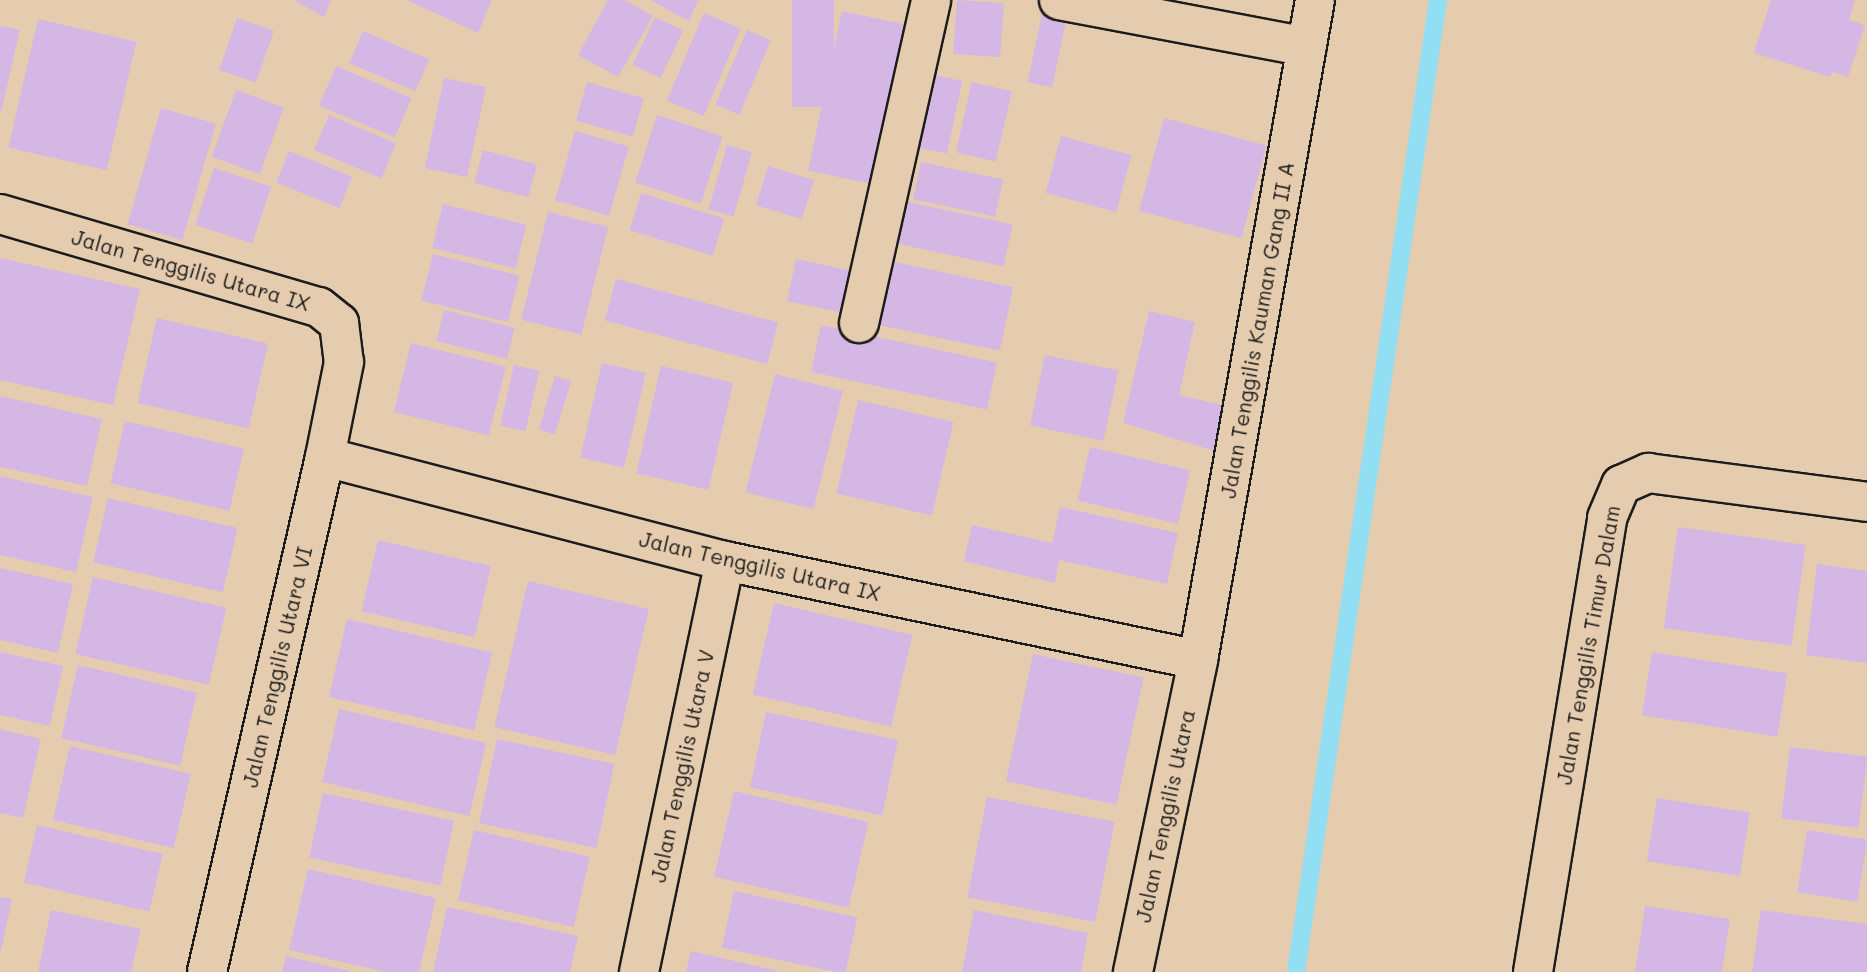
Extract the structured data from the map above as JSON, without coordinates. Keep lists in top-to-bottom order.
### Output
{
  "streets": {
    "street": [
      "Jalan Tenggilis Utara IX",
      "Jalan Tenggilis Kauman Gang II A",
      "Jalan Tenggilis Timur Dalam",
      "Jalan Tenggilis Utara VI",
      "Jalan Tenggilis Utara V",
      "Jalan Tenggilis Utara"
    ]
  },
  "crossings": [
    ["Jalan Tenggilis Utara IX", "Jalan Tenggilis Kauman Gang II A"],
    ["Jalan Tenggilis Utara IX", "Jalan Tenggilis Utara VI"],
    ["Jalan Tenggilis Utara IX", "Jalan Tenggilis Utara V"],
    ["Jalan Tenggilis Utara IX", "Jalan Tenggilis Utara"],
    ["Jalan Tenggilis Kauman Gang II A", "Jalan Tenggilis Utara"]
  ]
}
